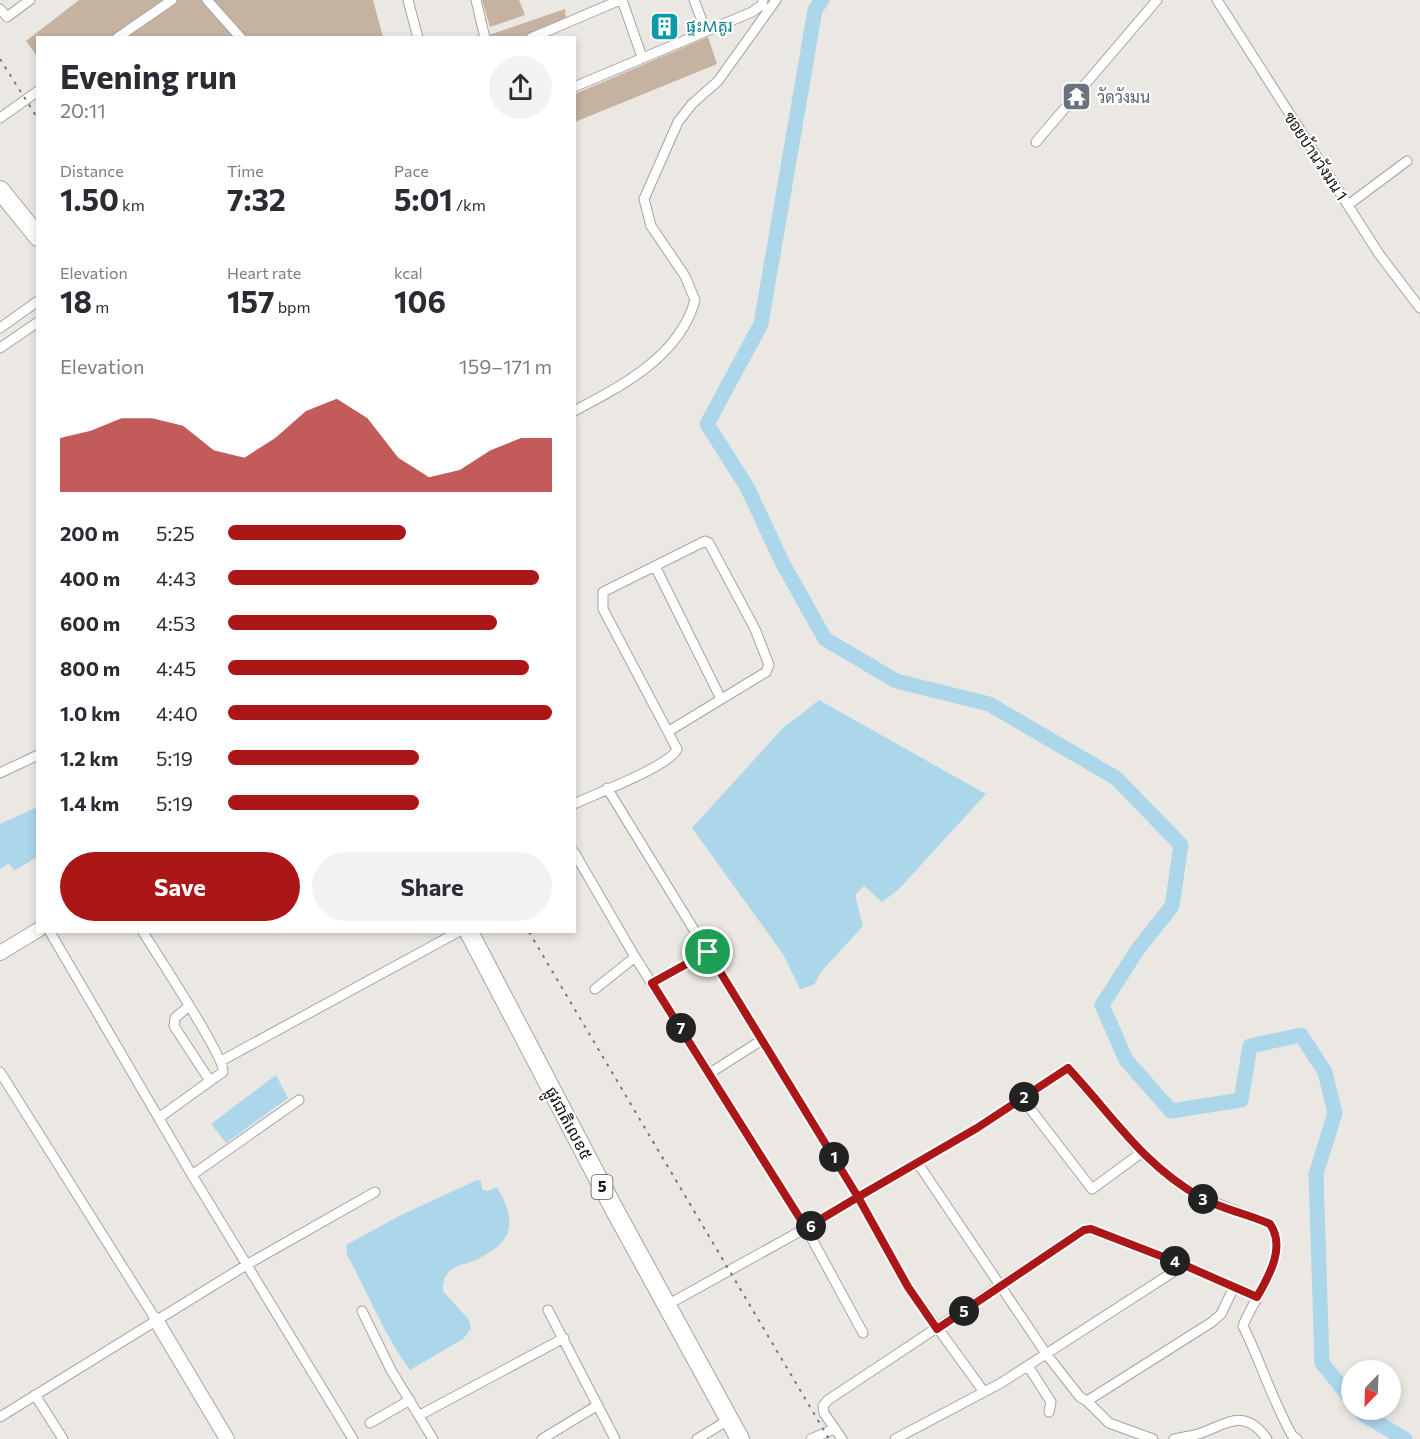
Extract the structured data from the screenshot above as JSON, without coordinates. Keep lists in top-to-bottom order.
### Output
{
  "streets": {
    "highway": ["ផ្លូវជាតិលេខ៥", "5"],
    "street": ["ซอยบ้านวังมน 1"]
  },
  "places": {
    "building": ["ផ្ទះMគូរ"],
    "temple": ["วัดวังมน"]
  },
  "north": "bottom left",
  "page": {
    "heading": ["Evening run", "20:11"],
    "stats": [
      ["Distance", "1.50 km"],
      ["Time", "7:32"],
      ["Pace", "5:01 /km"],
      ["Elevation", "18 m"],
      ["Heart rate", "157 bpm"],
      ["kcal", "106"]
    ],
    "chart": ["Elevation", "159–171 m"],
    "list": [
      {
        "name": "200 m",
        "note": "5:25"
      },
      {
        "name": "400 m",
        "note": "4:43"
      },
      {
        "name": "600 m",
        "note": "4:53"
      },
      {
        "name": "800 m",
        "note": "4:45"
      },
      {
        "name": "1.0 km",
        "note": "4:40"
      },
      {
        "name": "1.2 km",
        "note": "5:19"
      },
      {
        "name": "1.4 km",
        "note": "5:19"
      }
    ],
    "buttons": ["Save", "Share"],
    "pins": [
      "7",
      "2",
      "1",
      "3",
      "6",
      "4",
      "5"
    ]
  }
}
